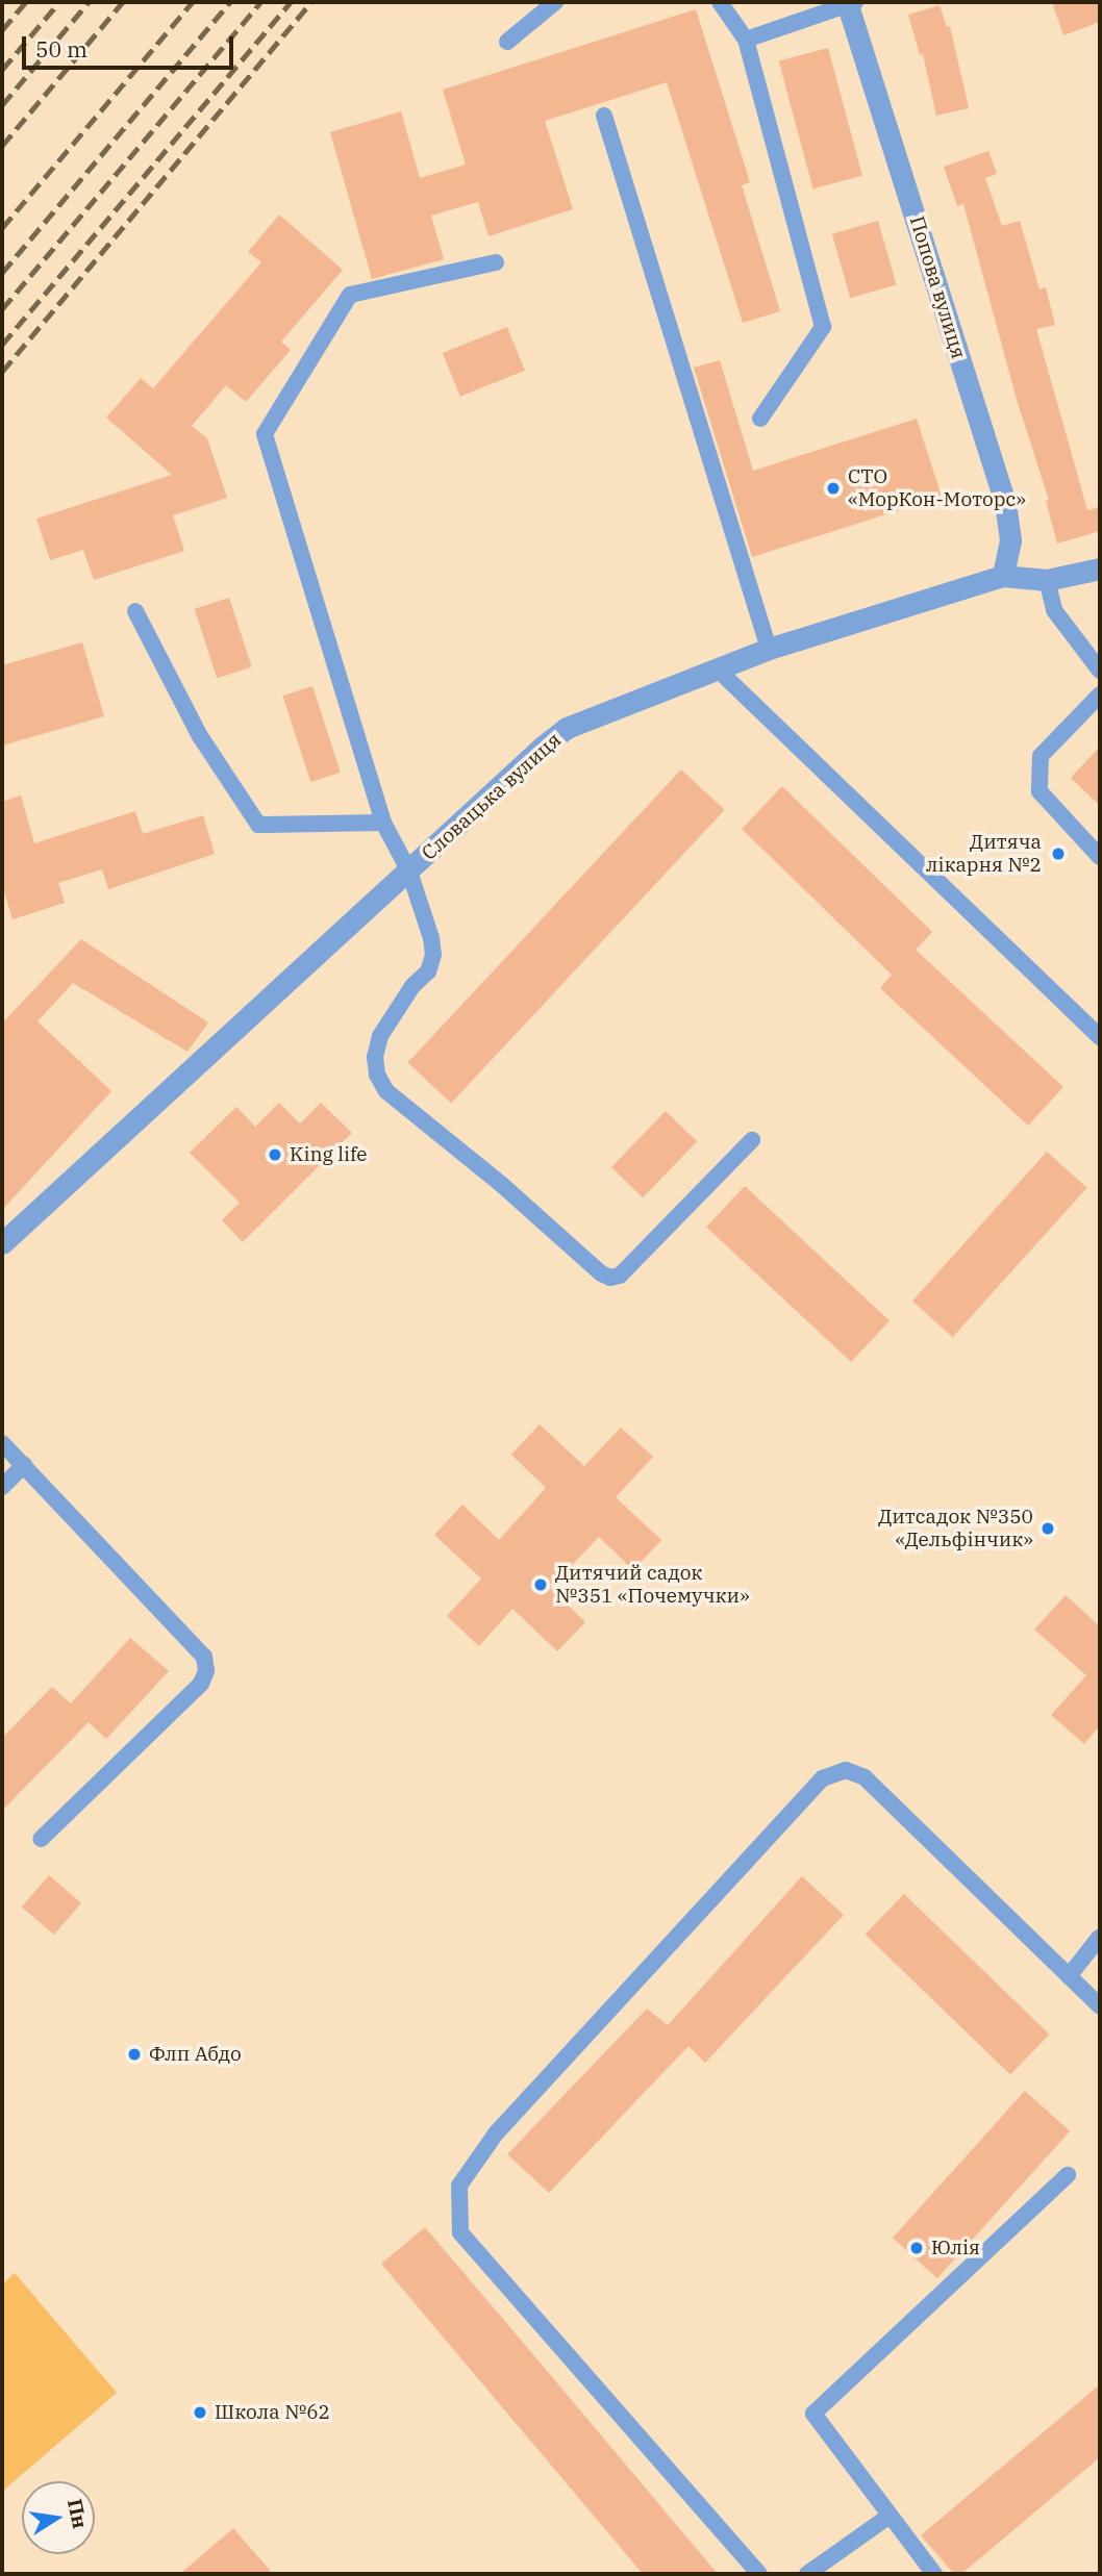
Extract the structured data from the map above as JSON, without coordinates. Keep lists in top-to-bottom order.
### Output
{
  "streets": {
    "street": ["Попова вулиця", "Словацька вулиця"]
  },
  "crossings": [
    ["Попова вулиця", "Словацька вулиця"]
  ],
  "places": [
    "СТО «МорКон-Моторс»",
    "Дитяча лікарня №2",
    "King life",
    "Дитсадок №350 «Дельфінчик»",
    "Дитячий садок №351 «Почемучки»",
    "Флп Абдо",
    "Юлія",
    "Школа №62"
  ],
  "scale_bar": "50 m",
  "north": "right"
}
